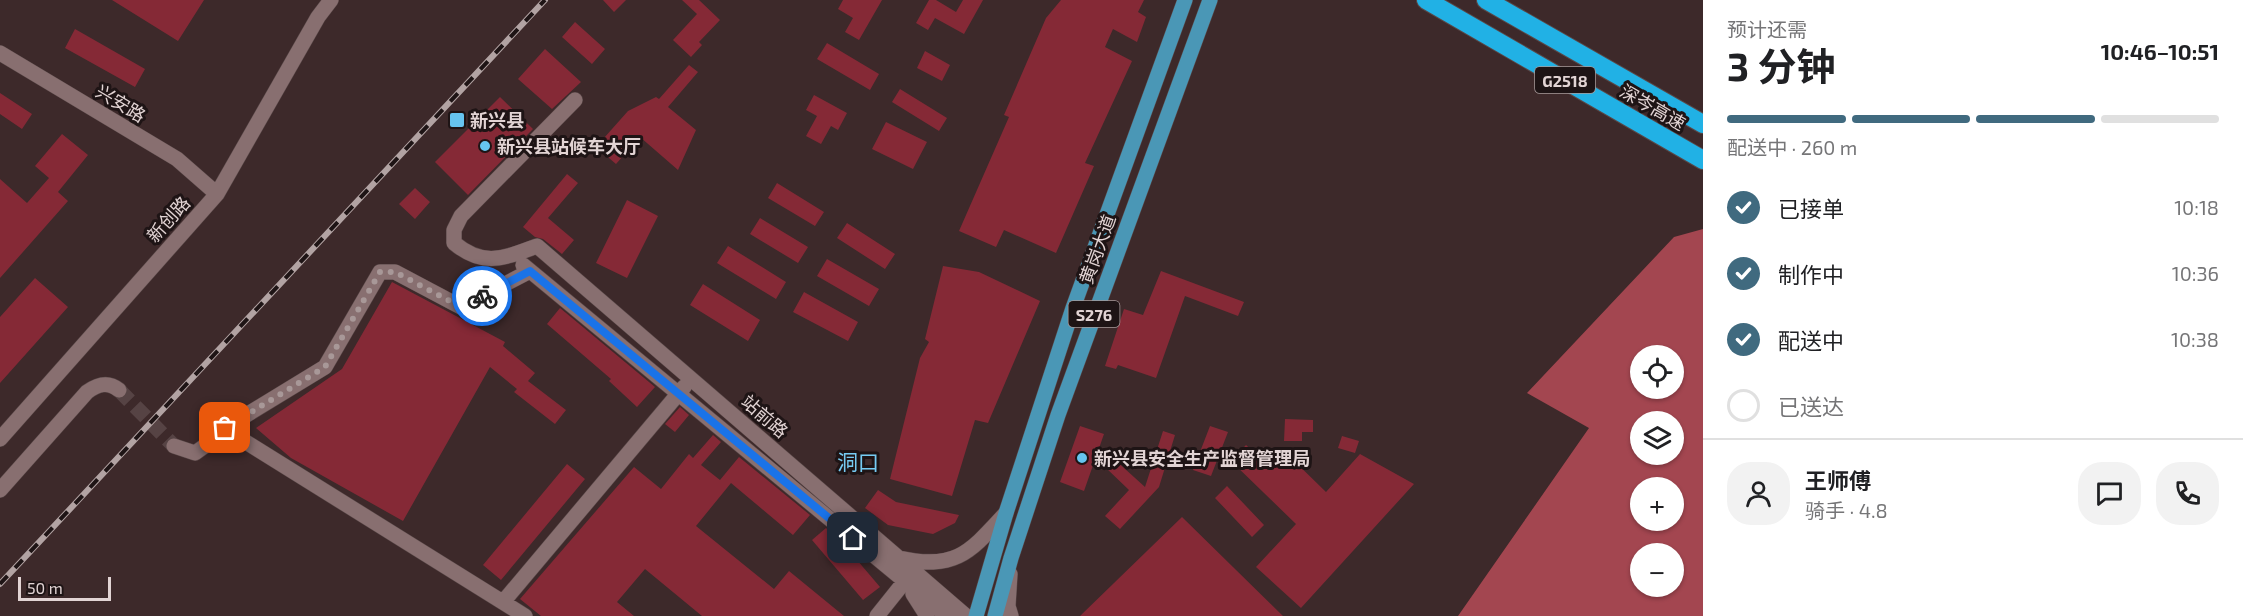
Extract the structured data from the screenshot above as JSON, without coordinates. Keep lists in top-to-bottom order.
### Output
{
  "streets": {
    "highway": ["G2518", "深岑高速"],
    "main road": ["黄岗大道", "S276"],
    "street": ["兴安路", "新创路", "站前路"]
  },
  "crossings": [
    ["兴安路", "新创路"]
  ],
  "districts": ["洞口"],
  "places": {
    "transit": ["新兴县"],
    "other": ["新兴县站候车大厅", "新兴县安全生产监督管理局"]
  },
  "scale_bar": "50 m",
  "page": {
    "heading": ["3 分钟", "预计还需", "10:46–10:51"],
    "panel": ["王师傅", "骑手 · 4.8"],
    "bar": "配送中 · 260 m",
    "list": [
      ["已接单", "10:18"],
      ["制作中", "10:36"],
      ["配送中", "10:38"],
      "已送达"
    ],
    "map_buttons": ["+", "−"],
    "scale": "50 m"
  }
}
